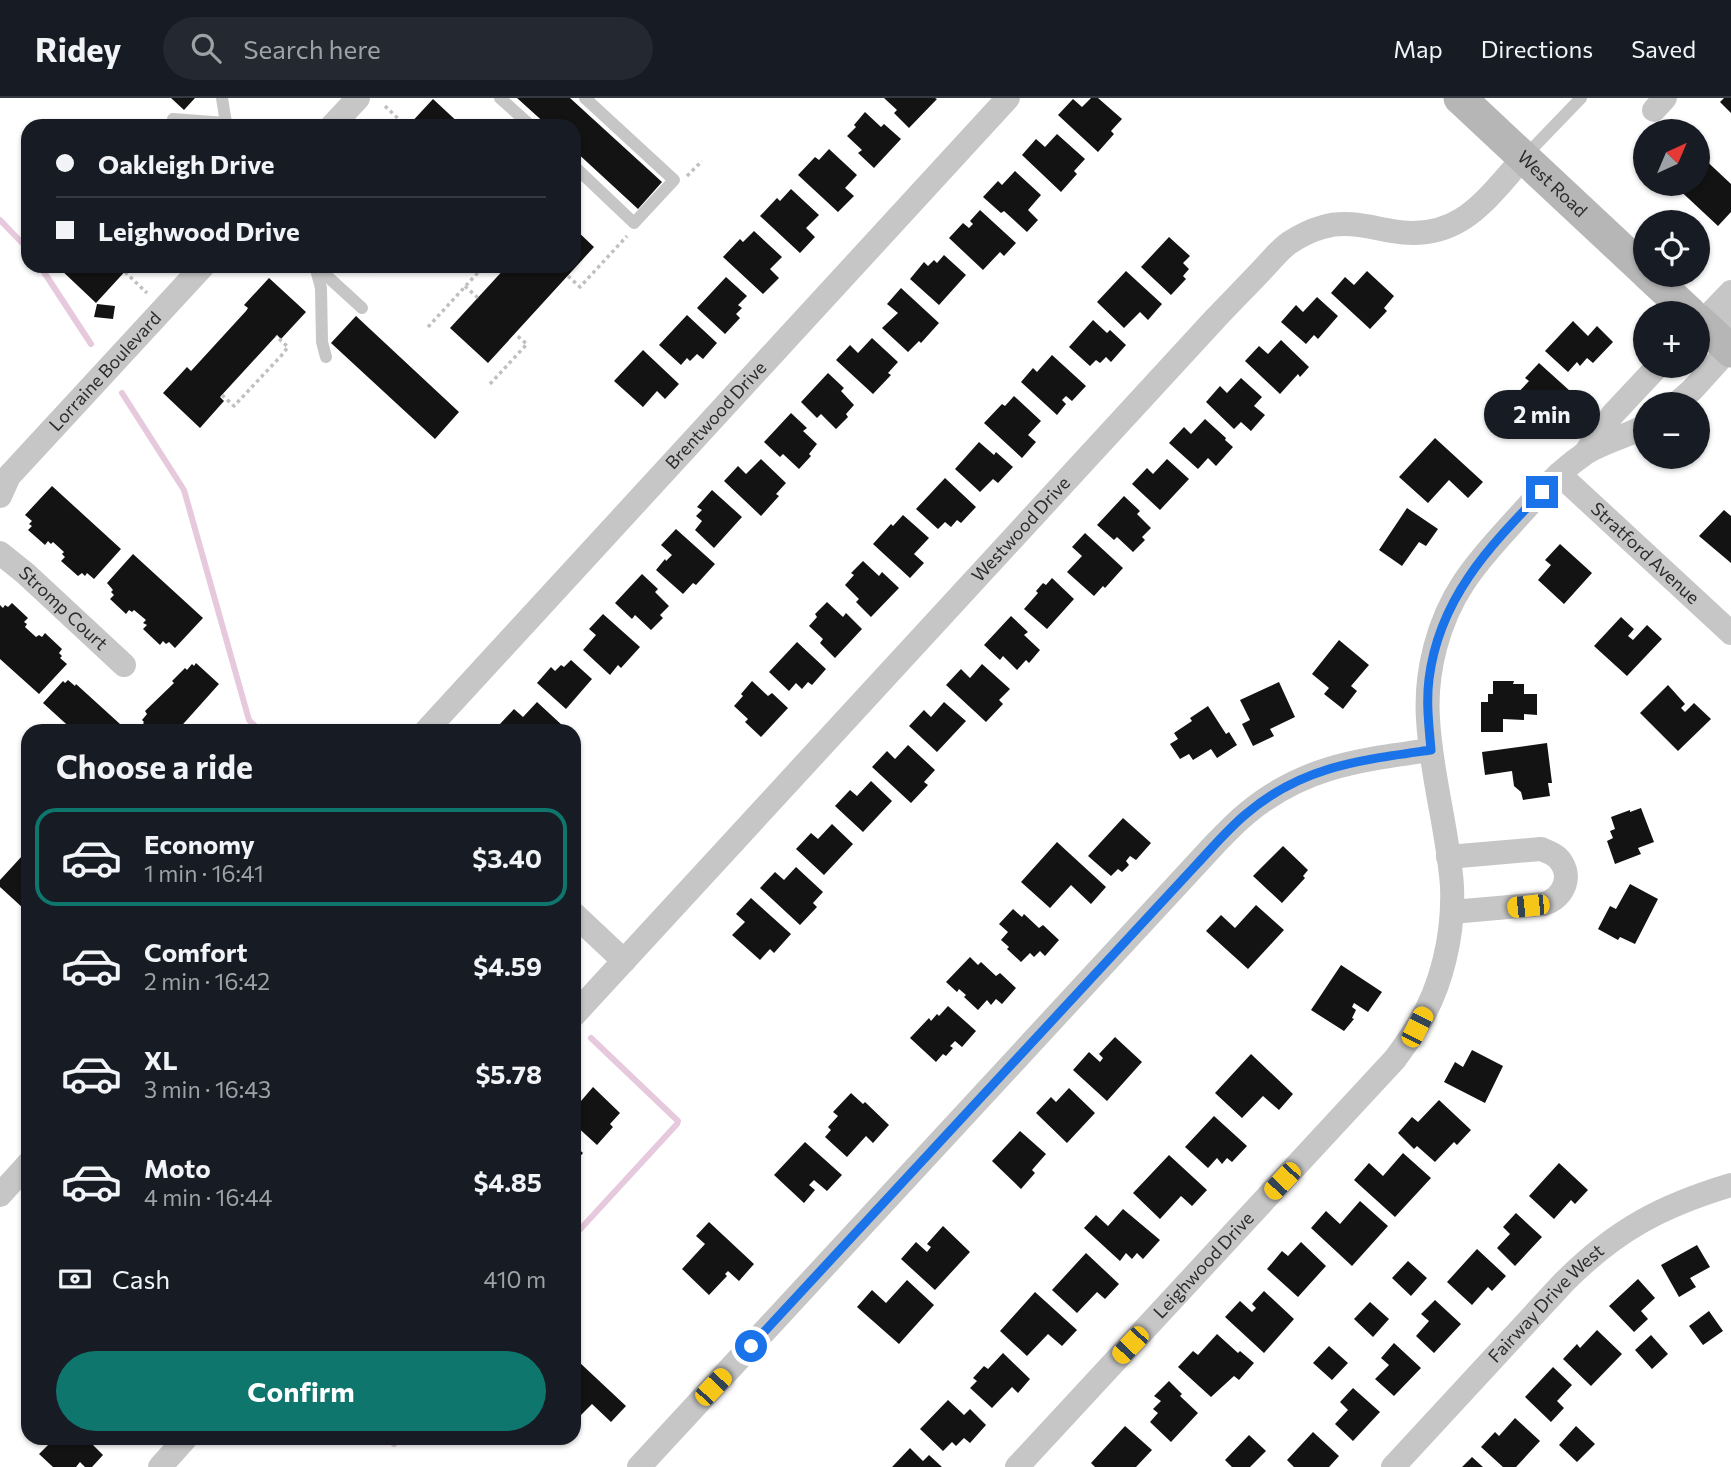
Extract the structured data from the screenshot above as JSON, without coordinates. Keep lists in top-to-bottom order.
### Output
{
  "streets": {
    "main road": ["West Road"],
    "street": [
      "Lorraine Boulevard",
      "Brentwood Drive",
      "Westwood Drive",
      "Stratford Avenue",
      "Stromp Court",
      "Leighwood Drive",
      "Fairway Drive West"
    ]
  },
  "crossings": [
    ["West Road", "Westwood Drive"],
    ["Stratford Avenue", "Leighwood Drive"]
  ],
  "north": "top right",
  "page": {
    "header": "Ridey",
    "search": "Search here",
    "nav": ["Map", "Directions", "Saved"],
    "map_buttons": ["+", "−"],
    "banner": ["Oakleigh Drive", "Leighwood Drive"],
    "bubble": "2 min",
    "heading": "Choose a ride",
    "list": [
      {
        "name": "Economy",
        "note": "1 min · 16:41",
        "value": "$3.40"
      },
      {
        "name": "Comfort",
        "note": "2 min · 16:42",
        "value": "$4.59"
      },
      {
        "name": "XL",
        "note": "3 min · 16:43",
        "value": "$5.78"
      },
      {
        "name": "Moto",
        "note": "4 min · 16:44",
        "value": "$4.85"
      }
    ],
    "pay": ["Cash", "410 m"],
    "buttons": "Confirm"
  }
}
